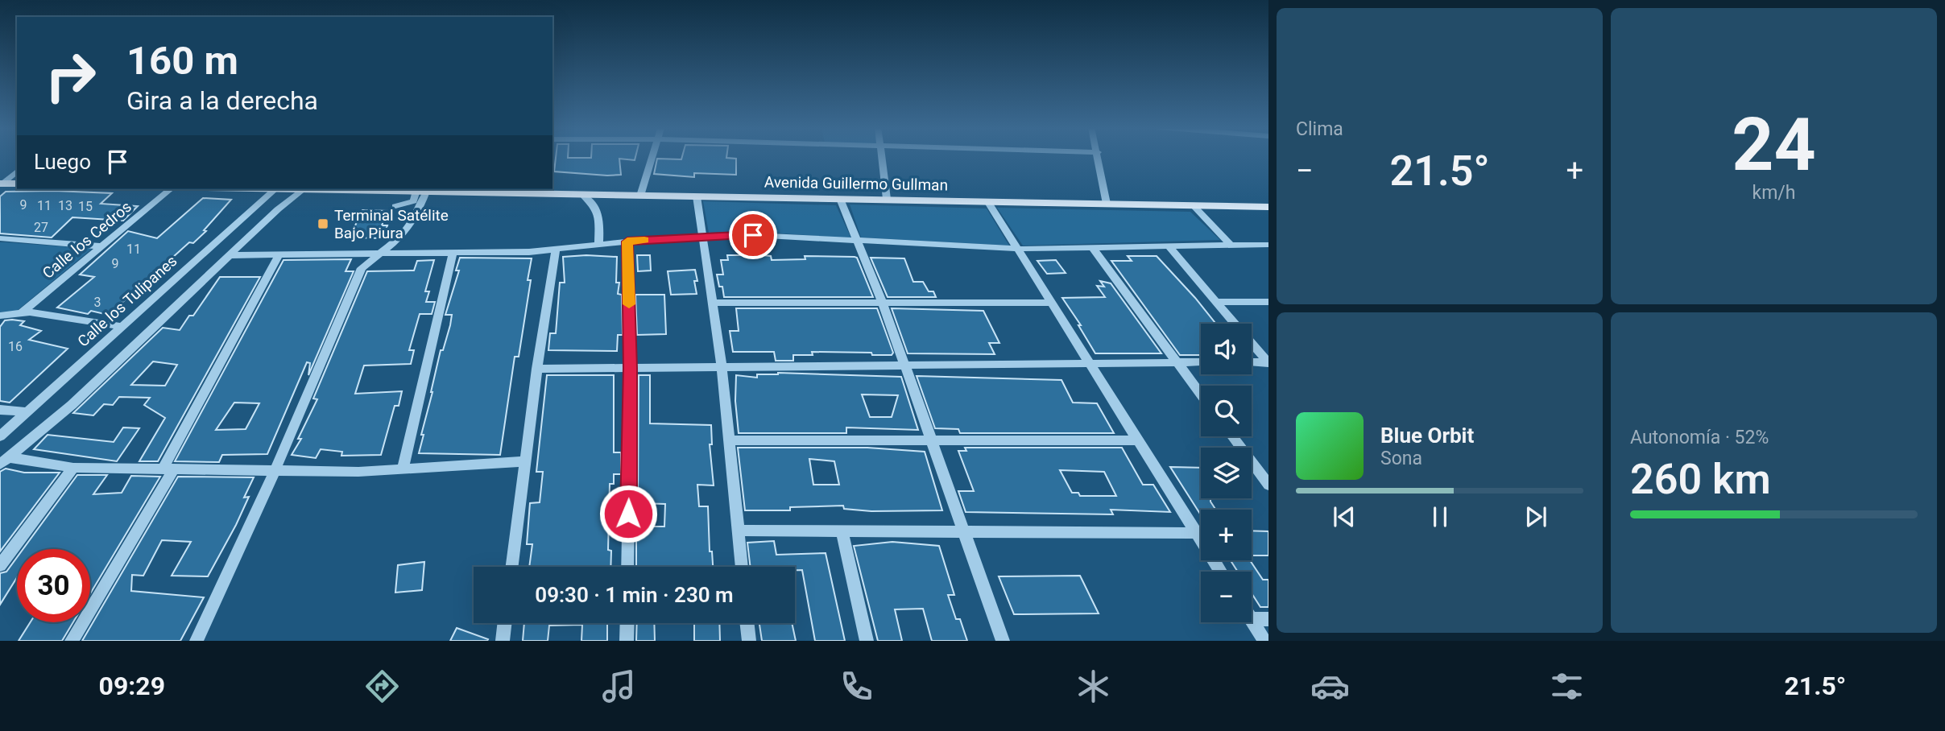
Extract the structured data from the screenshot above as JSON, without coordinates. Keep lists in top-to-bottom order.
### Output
{
  "streets": {
    "main road": ["Avenida Guillermo Gullman"],
    "street": ["Calle los Cedros", "Calle los Tulipanes"]
  },
  "places": {
    "transit": ["Terminal Satélite Bajo Piura"]
  },
  "house_numbers": [
    "9",
    "11",
    "13",
    "15",
    "27",
    "11",
    "9",
    "3",
    "16"
  ],
  "page": {
    "tile": [
      "Clima",
      ["24", "km/h"],
      ["Autonomía · 52%", "260 km"]
    ],
    "turn": ["160 m", "Gira a la derecha"],
    "then": "Luego",
    "heat": ["−", "21.5°", "+"],
    "map_buttons": ["+", "−"],
    "song": ["Blue Orbit", "Sona"],
    "limit": "30",
    "trip": "09:30 · 1 min · 230 m",
    "tabs": ["09:29", "21.5°"]
  }
}
